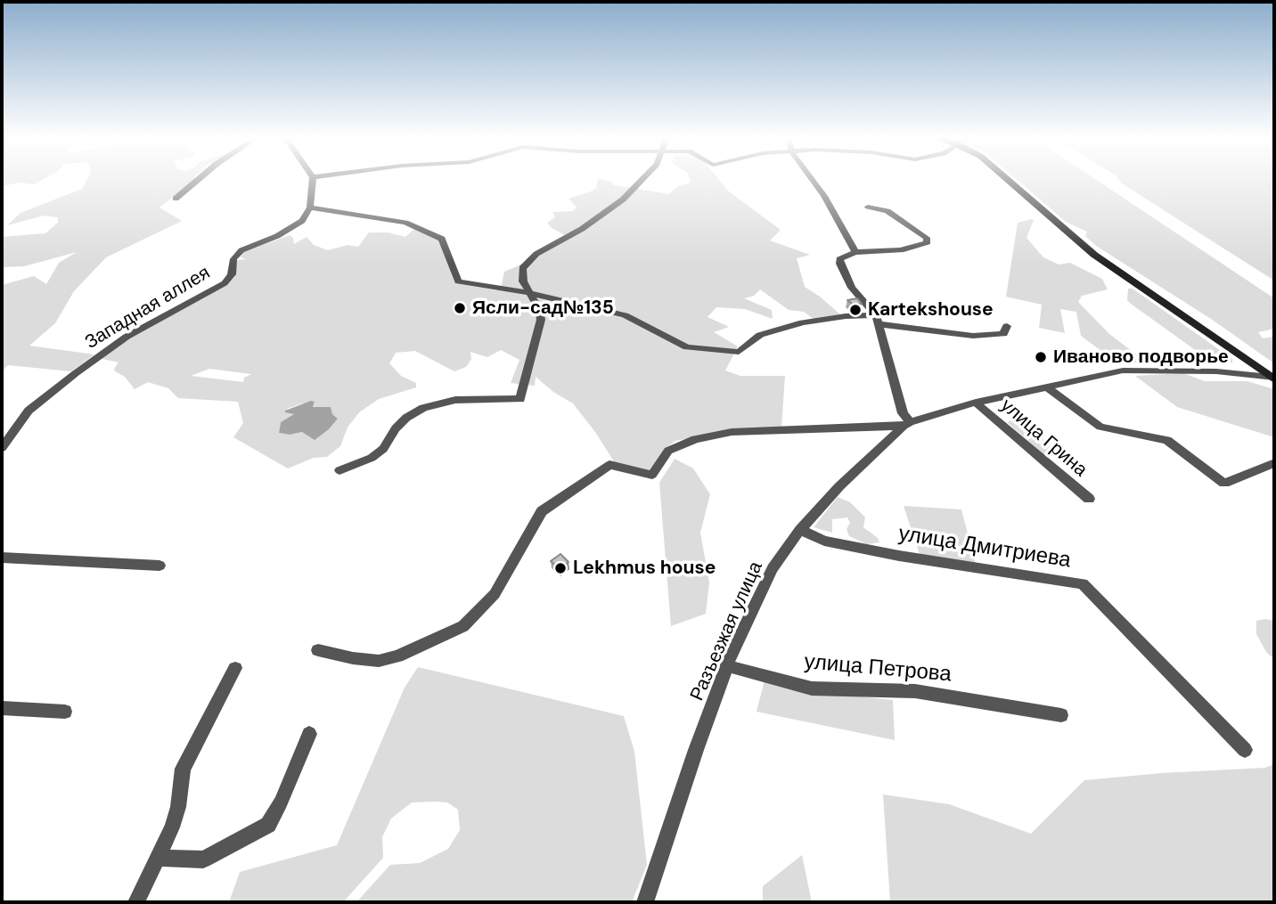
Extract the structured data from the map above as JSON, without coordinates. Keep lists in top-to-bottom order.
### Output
{
  "streets": {
    "street": [
      "Западная аллея",
      "улица Грина",
      "улица Дмитриева",
      "Разъезжая улица",
      "улица Петрова"
    ]
  },
  "crossings": [
    ["улица Грина", "Разъезжая улица"],
    ["улица Дмитриева", "Разъезжая улица"],
    ["Разъезжая улица", "улица Петрова"]
  ],
  "places": [
    "Ясли-сад№135",
    "Kartekshouse",
    "Иваново подворье",
    "Lekhmus house"
  ]
}
